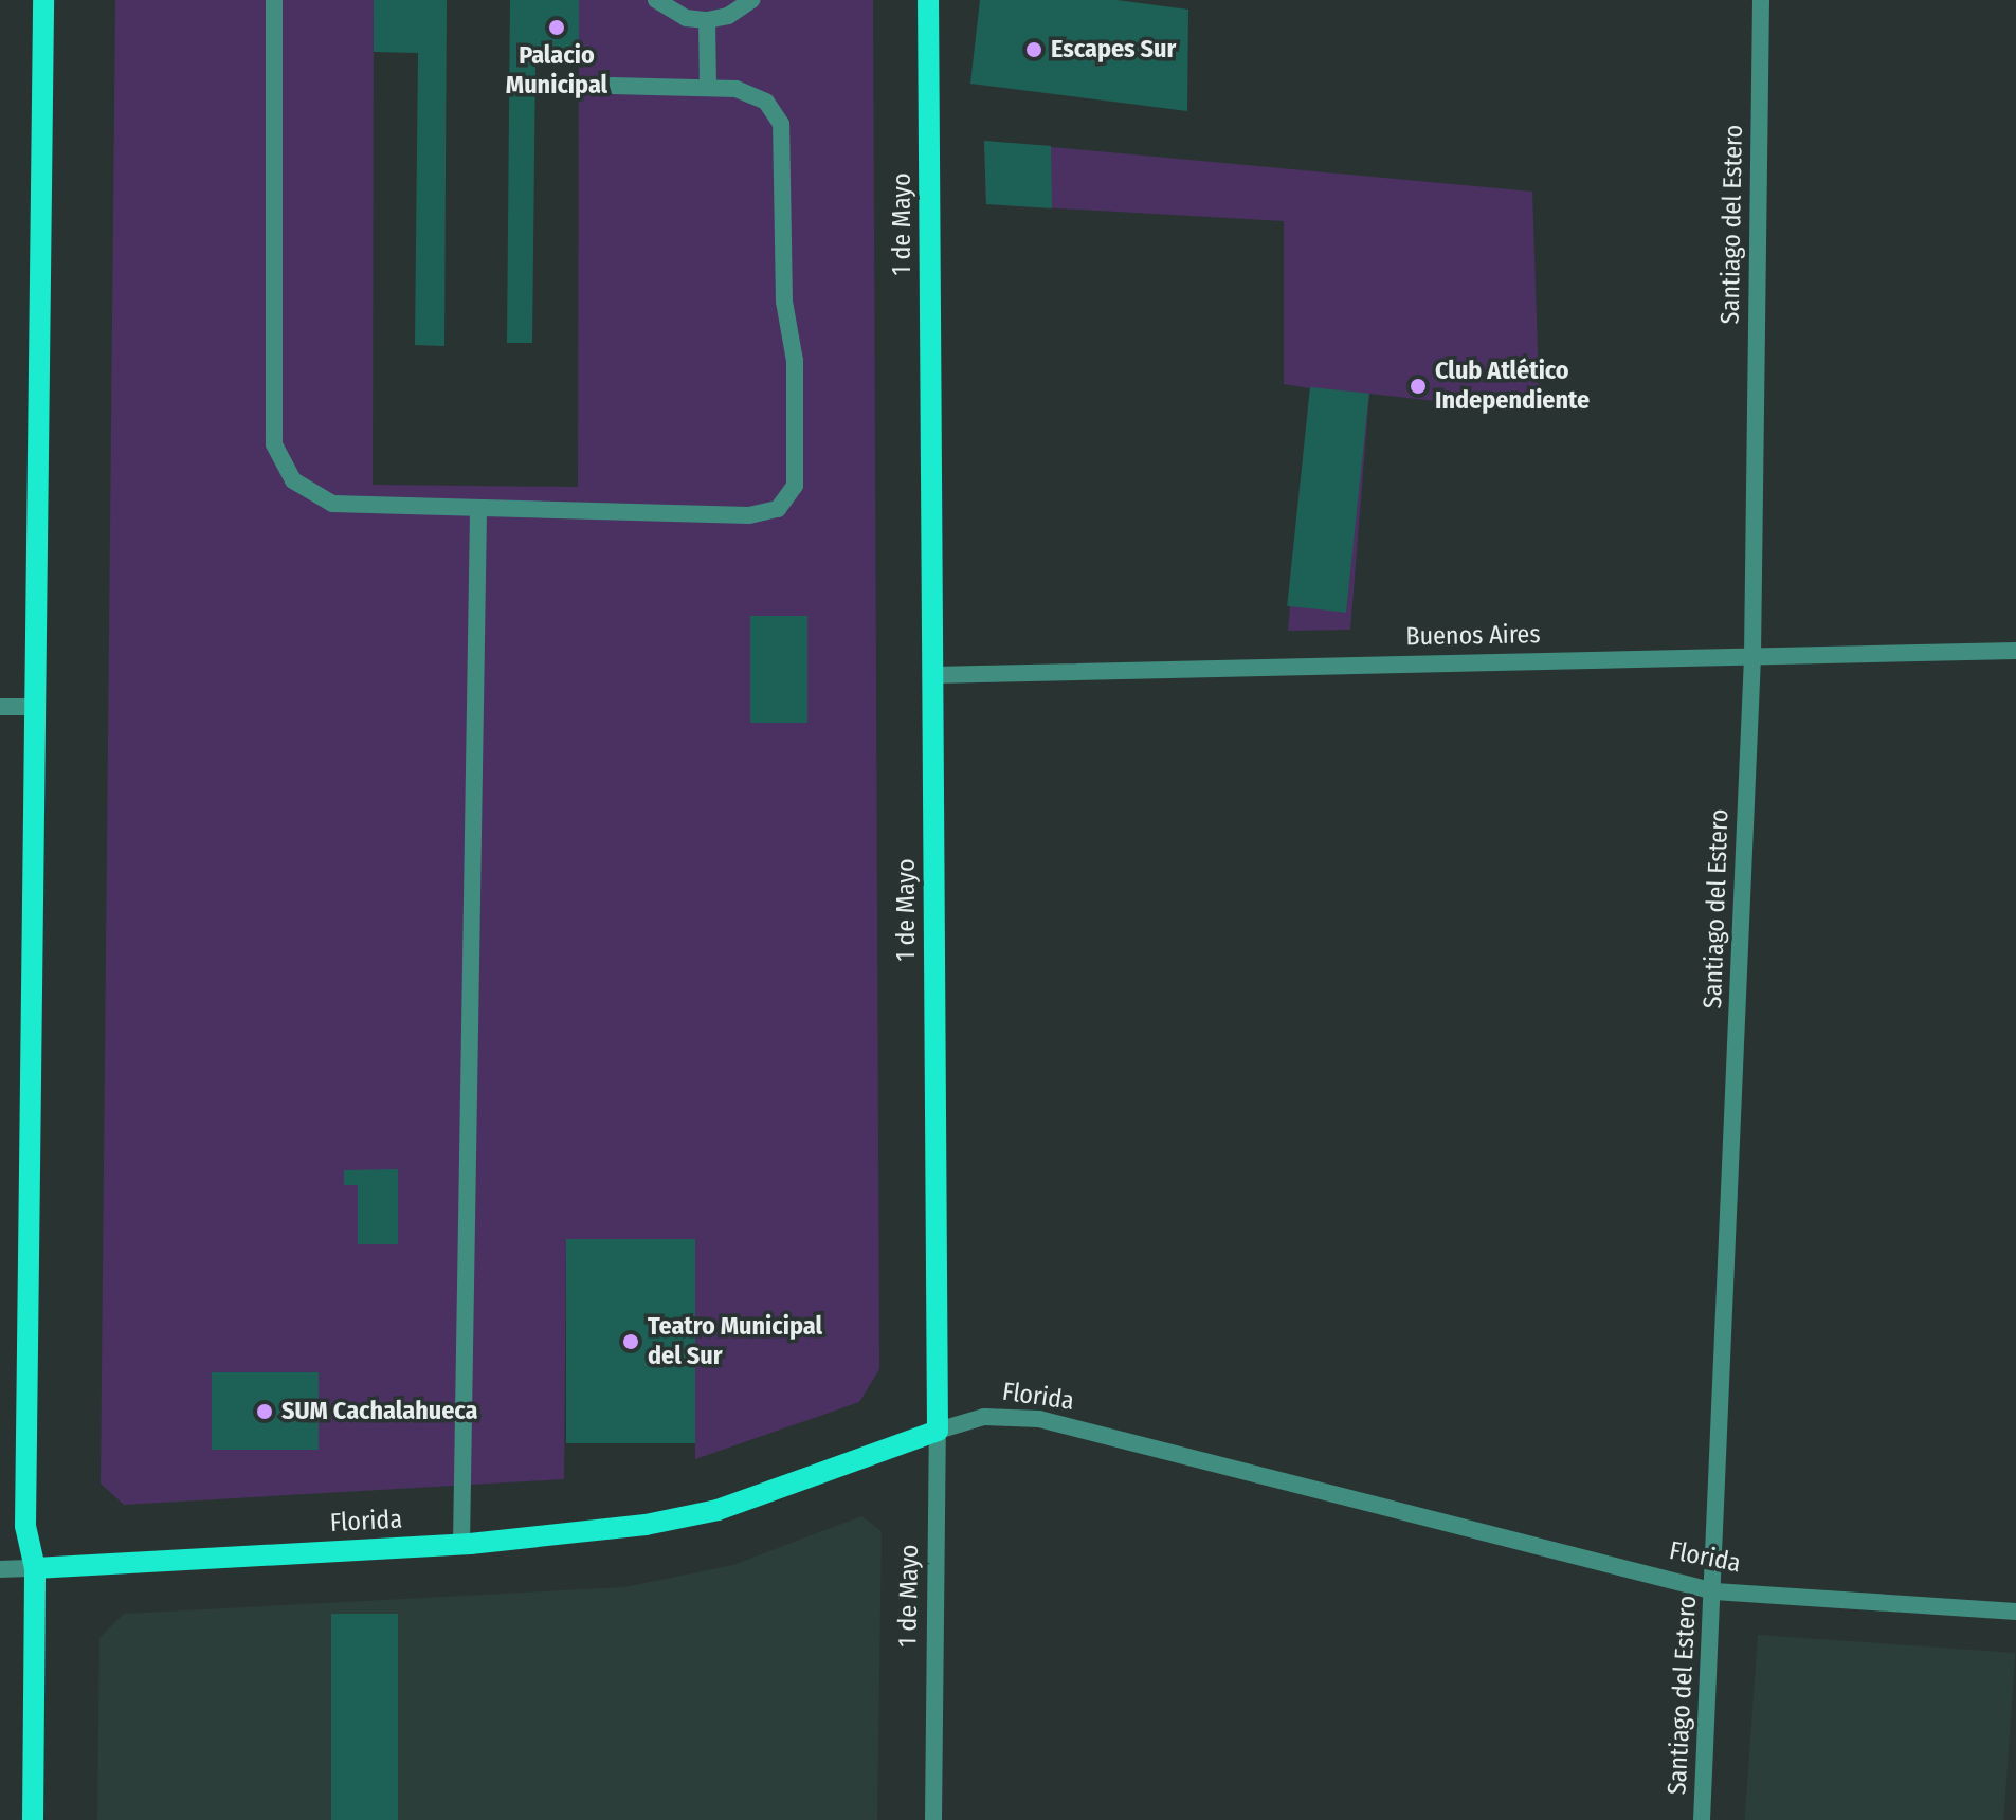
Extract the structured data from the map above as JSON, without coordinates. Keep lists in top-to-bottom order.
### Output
{
  "streets": {
    "main road": ["1 de Mayo", "Florida"],
    "street": ["Santiago del Estero", "Buenos Aires"]
  },
  "crossings": [
    ["1 de Mayo", "Buenos Aires"],
    ["1 de Mayo", "Florida"],
    ["Santiago del Estero", "Buenos Aires"],
    ["Santiago del Estero", "Florida"]
  ],
  "places": [
    "Palacio Municipal",
    "Escapes Sur",
    "Club Atlético Independiente",
    "Teatro Municipal del Sur",
    "SUM Cachalahueca"
  ]
}
